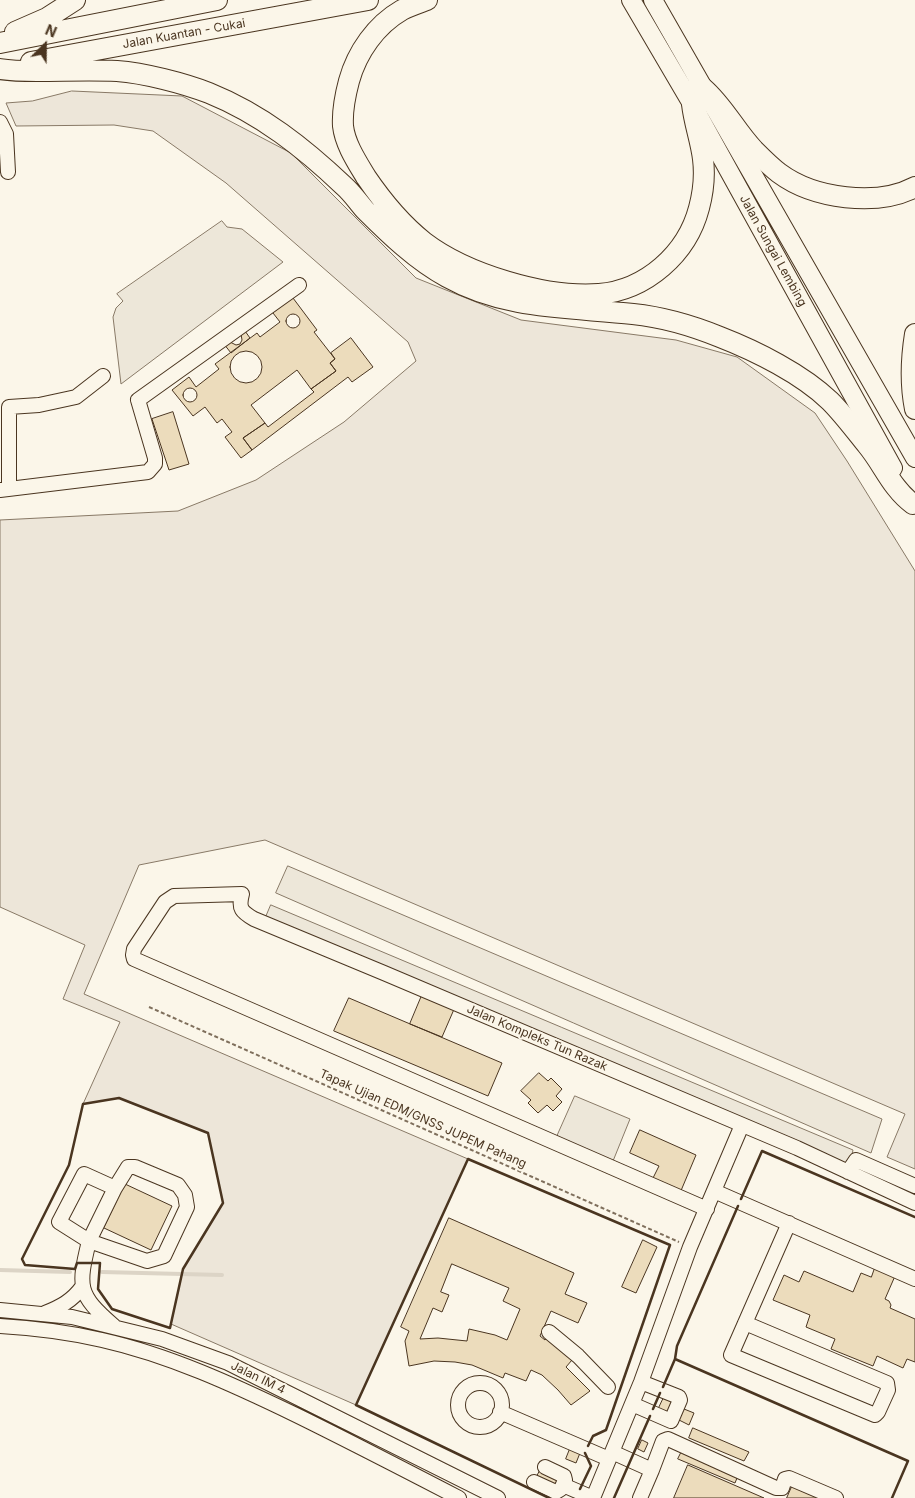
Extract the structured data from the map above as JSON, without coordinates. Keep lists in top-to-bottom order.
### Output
{
  "streets": {
    "highway": ["Jalan Kuantan - Cukai"],
    "main road": ["Jalan Sungai Lembing"],
    "street": ["Jalan Kompleks Tun Razak", "Jalan IM 4"],
    "path": ["Tapak Ujian EDM/GNSS JUPEM Pahang"]
  },
  "north": "top right"
}
